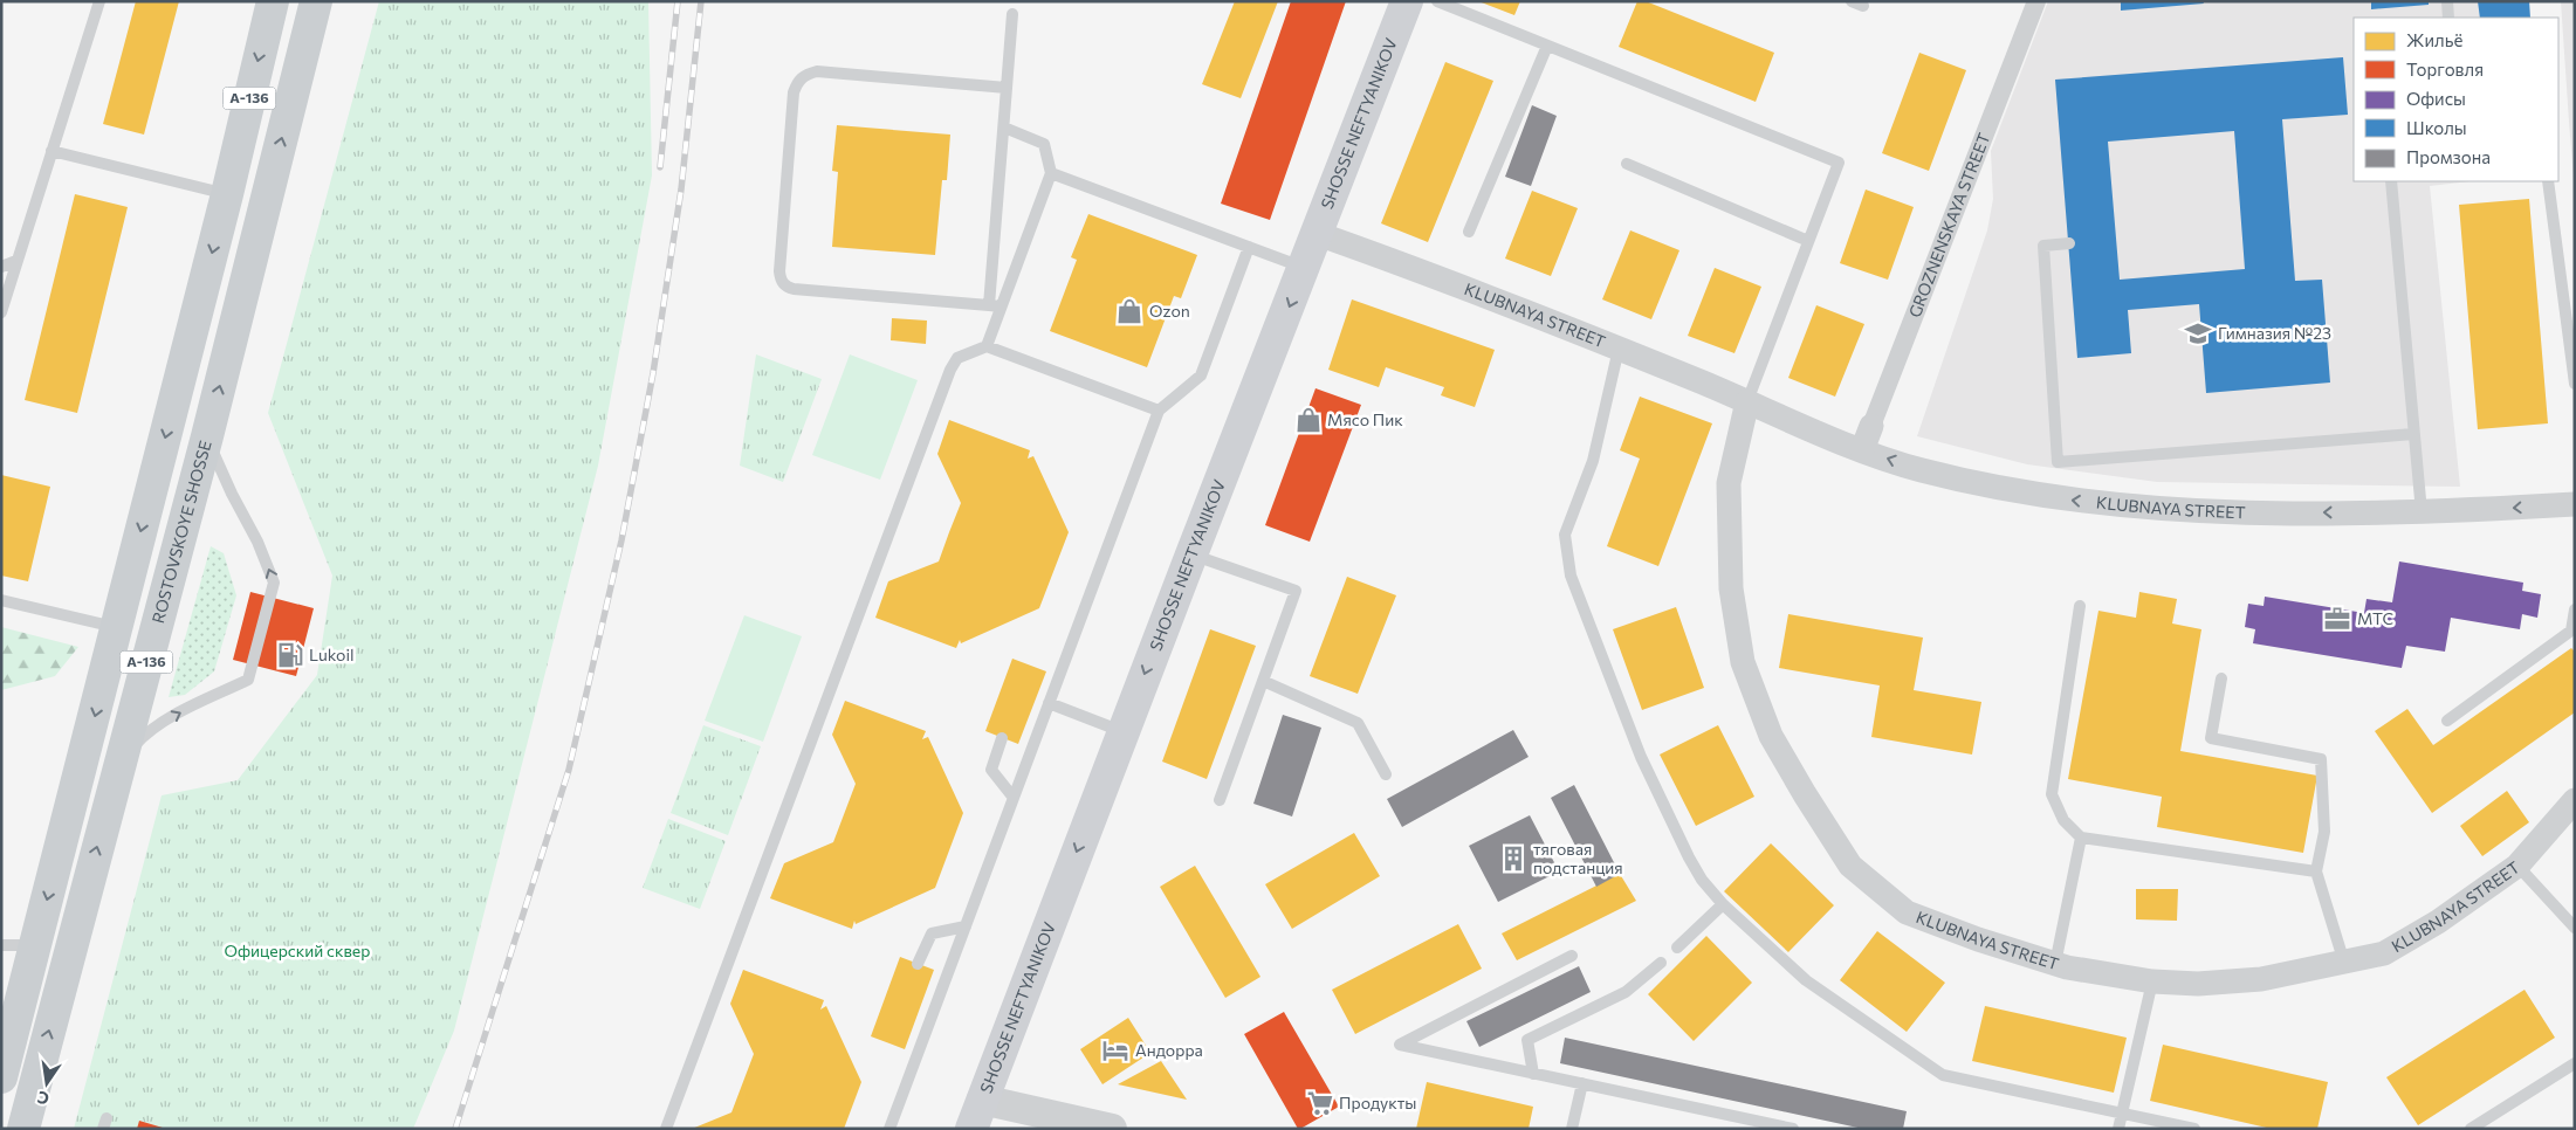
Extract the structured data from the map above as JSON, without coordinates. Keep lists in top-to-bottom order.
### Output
{
  "streets": {
    "main road": ["А-136", "SHOSSE NEFTYANIKOV", "ROSTOVSKOYE SHOSSE"],
    "street": ["GROZNENSKAYA STREET", "KLUBNAYA STREET"]
  },
  "crossings": [
    ["SHOSSE NEFTYANIKOV", "KLUBNAYA STREET"],
    ["GROZNENSKAYA STREET", "KLUBNAYA STREET"]
  ],
  "one_way": ["SHOSSE NEFTYANIKOV"],
  "parks": ["Офицерский сквер"],
  "places": {
    "shop": ["Ozon", "Мясо Пик"],
    "school or university": ["Гимназия №23"],
    "office": ["МТС"],
    "fuel station": ["Lukoil"],
    "building": ["тяговая подстанция"],
    "hotel": ["Андорра"],
    "supermarket": ["Продукты"]
  },
  "legend": [
    "Жильё",
    "Торговля",
    "Офисы",
    "Школы",
    "Промзона"
  ],
  "north": "bottom"
}
